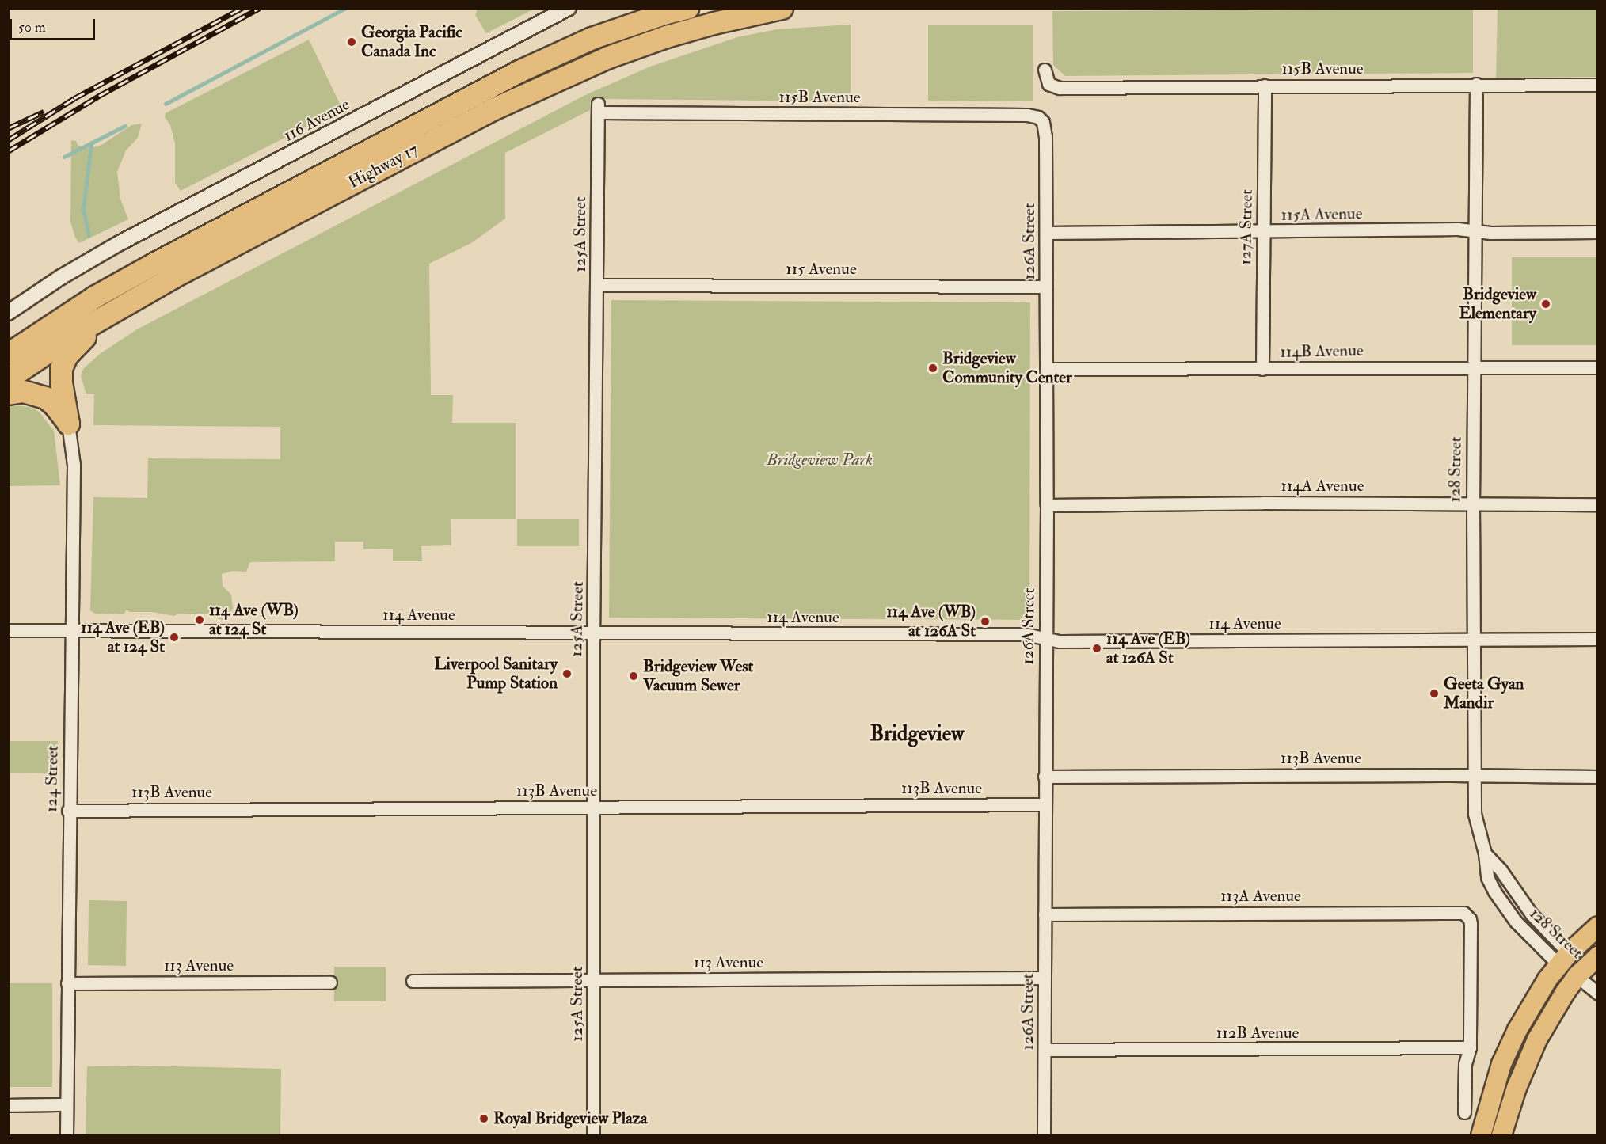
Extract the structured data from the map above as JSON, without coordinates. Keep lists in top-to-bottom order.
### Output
{
  "streets": {
    "highway": ["Highway 17"],
    "street": [
      "115B Avenue",
      "116 Avenue",
      "115A Avenue",
      "127A Street",
      "125A Street",
      "126A Street",
      "115 Avenue",
      "114B Avenue",
      "128 Street",
      "114A Avenue",
      "114 Avenue",
      "113B Avenue",
      "124 Street",
      "113A Avenue",
      "113 Avenue",
      "112B Avenue"
    ]
  },
  "crossings": [
    ["115B Avenue", "127A Street"],
    ["115B Avenue", "125A Street"],
    ["115B Avenue", "126A Street"],
    ["115B Avenue", "128 Street"],
    ["115A Avenue", "127A Street"],
    ["115A Avenue", "126A Street"],
    ["115A Avenue", "128 Street"],
    ["127A Street", "114B Avenue"],
    ["125A Street", "115 Avenue"],
    ["125A Street", "114 Avenue"],
    ["125A Street", "113B Avenue"],
    ["125A Street", "113 Avenue"],
    ["126A Street", "115 Avenue"],
    ["126A Street", "114B Avenue"],
    ["126A Street", "114A Avenue"],
    ["126A Street", "114 Avenue"],
    ["126A Street", "113B Avenue"],
    ["126A Street", "113A Avenue"],
    ["126A Street", "113 Avenue"],
    ["126A Street", "112B Avenue"],
    ["114B Avenue", "128 Street"],
    ["128 Street", "114A Avenue"],
    ["128 Street", "114 Avenue"],
    ["128 Street", "113B Avenue"],
    ["114 Avenue", "124 Street"],
    ["113B Avenue", "124 Street"],
    ["124 Street", "113 Avenue"],
    ["113A Avenue", "112B Avenue"]
  ],
  "districts": ["Bridgeview"],
  "parks": ["Bridgeview Park"],
  "places": [
    "Georgia Pacific Canada Inc",
    "Bridgeview Elementary",
    "Bridgeview Community Center",
    "114 Ave (WB) at 124 St",
    "114 Ave (WB) at 126A St",
    "114 Ave (EB) at 124 St",
    "114 Ave (EB) at 126A St",
    "Liverpool Sanitary Pump Station",
    "Bridgeview West Vacuum Sewer",
    "Geeta Gyan Mandir",
    "Royal Bridgeview Plaza"
  ],
  "scale_bar": "50 m"
}
